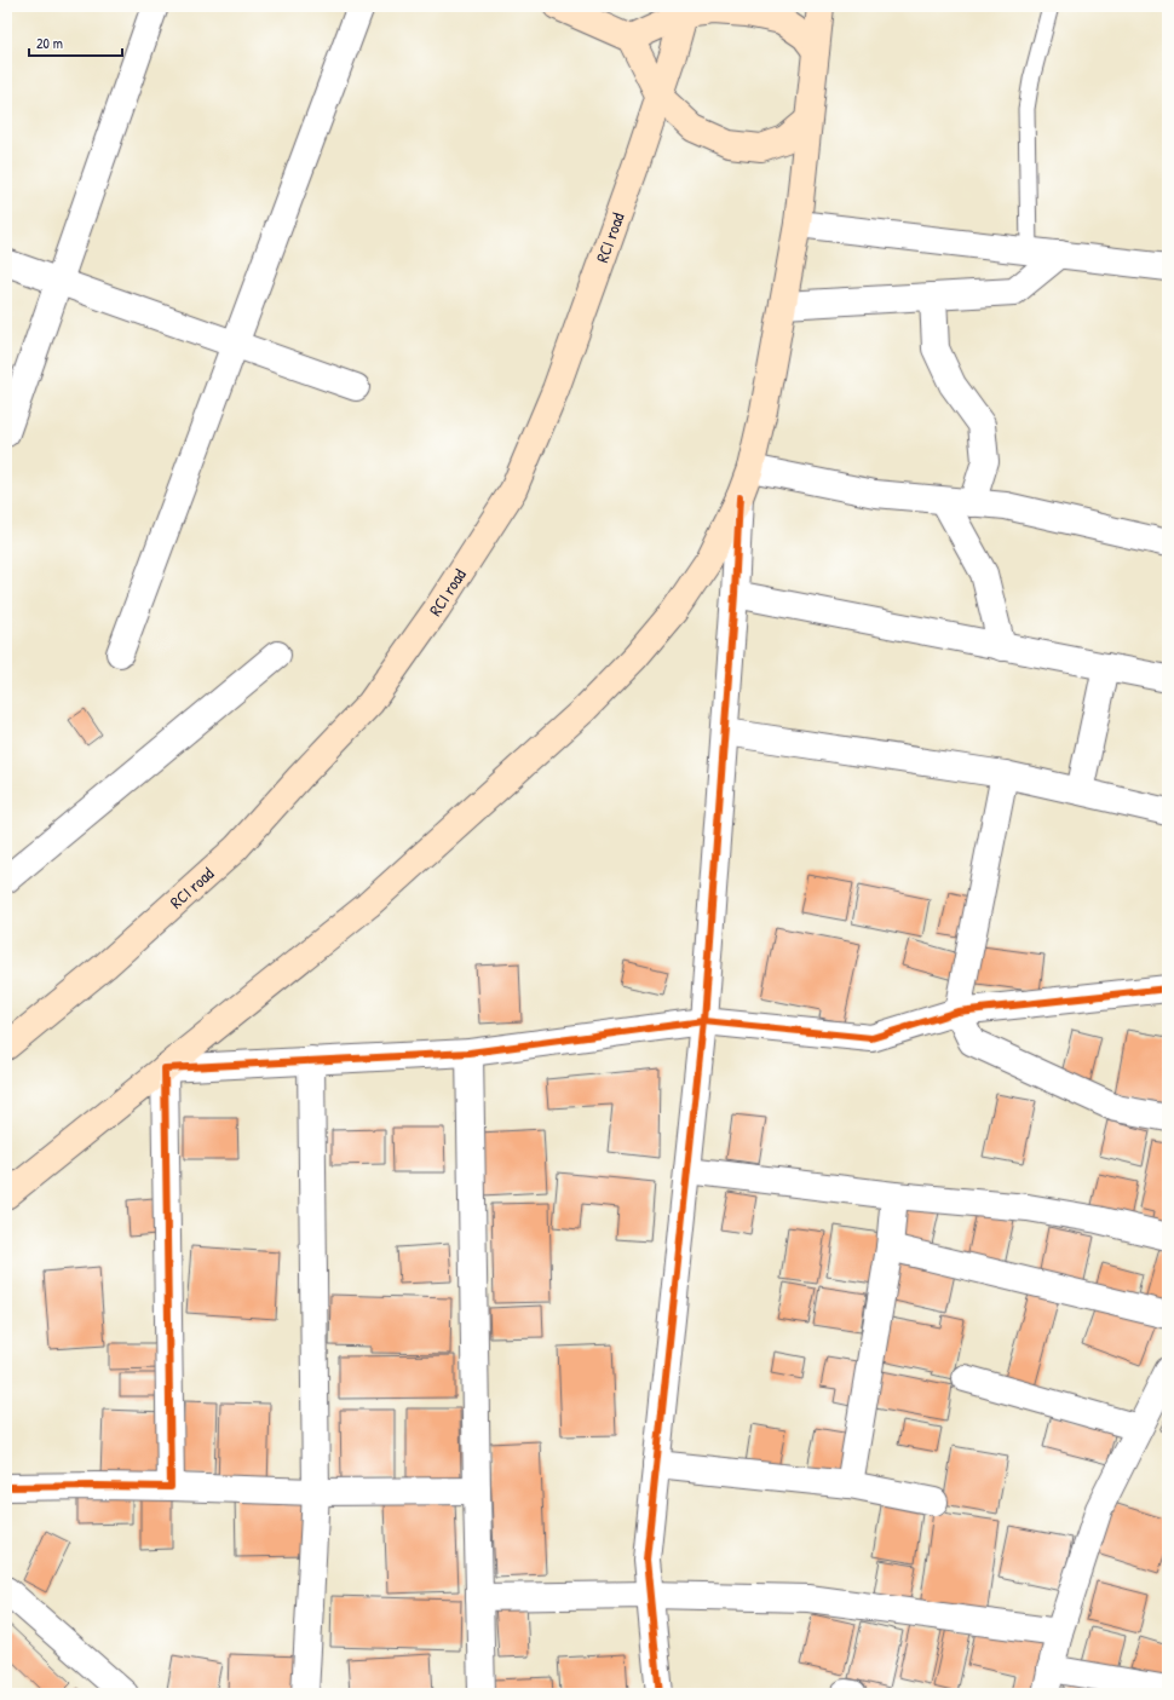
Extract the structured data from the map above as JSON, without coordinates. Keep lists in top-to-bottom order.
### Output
{
  "streets": {
    "main road": ["RCI road"]
  },
  "scale_bar": "20 m"
}
